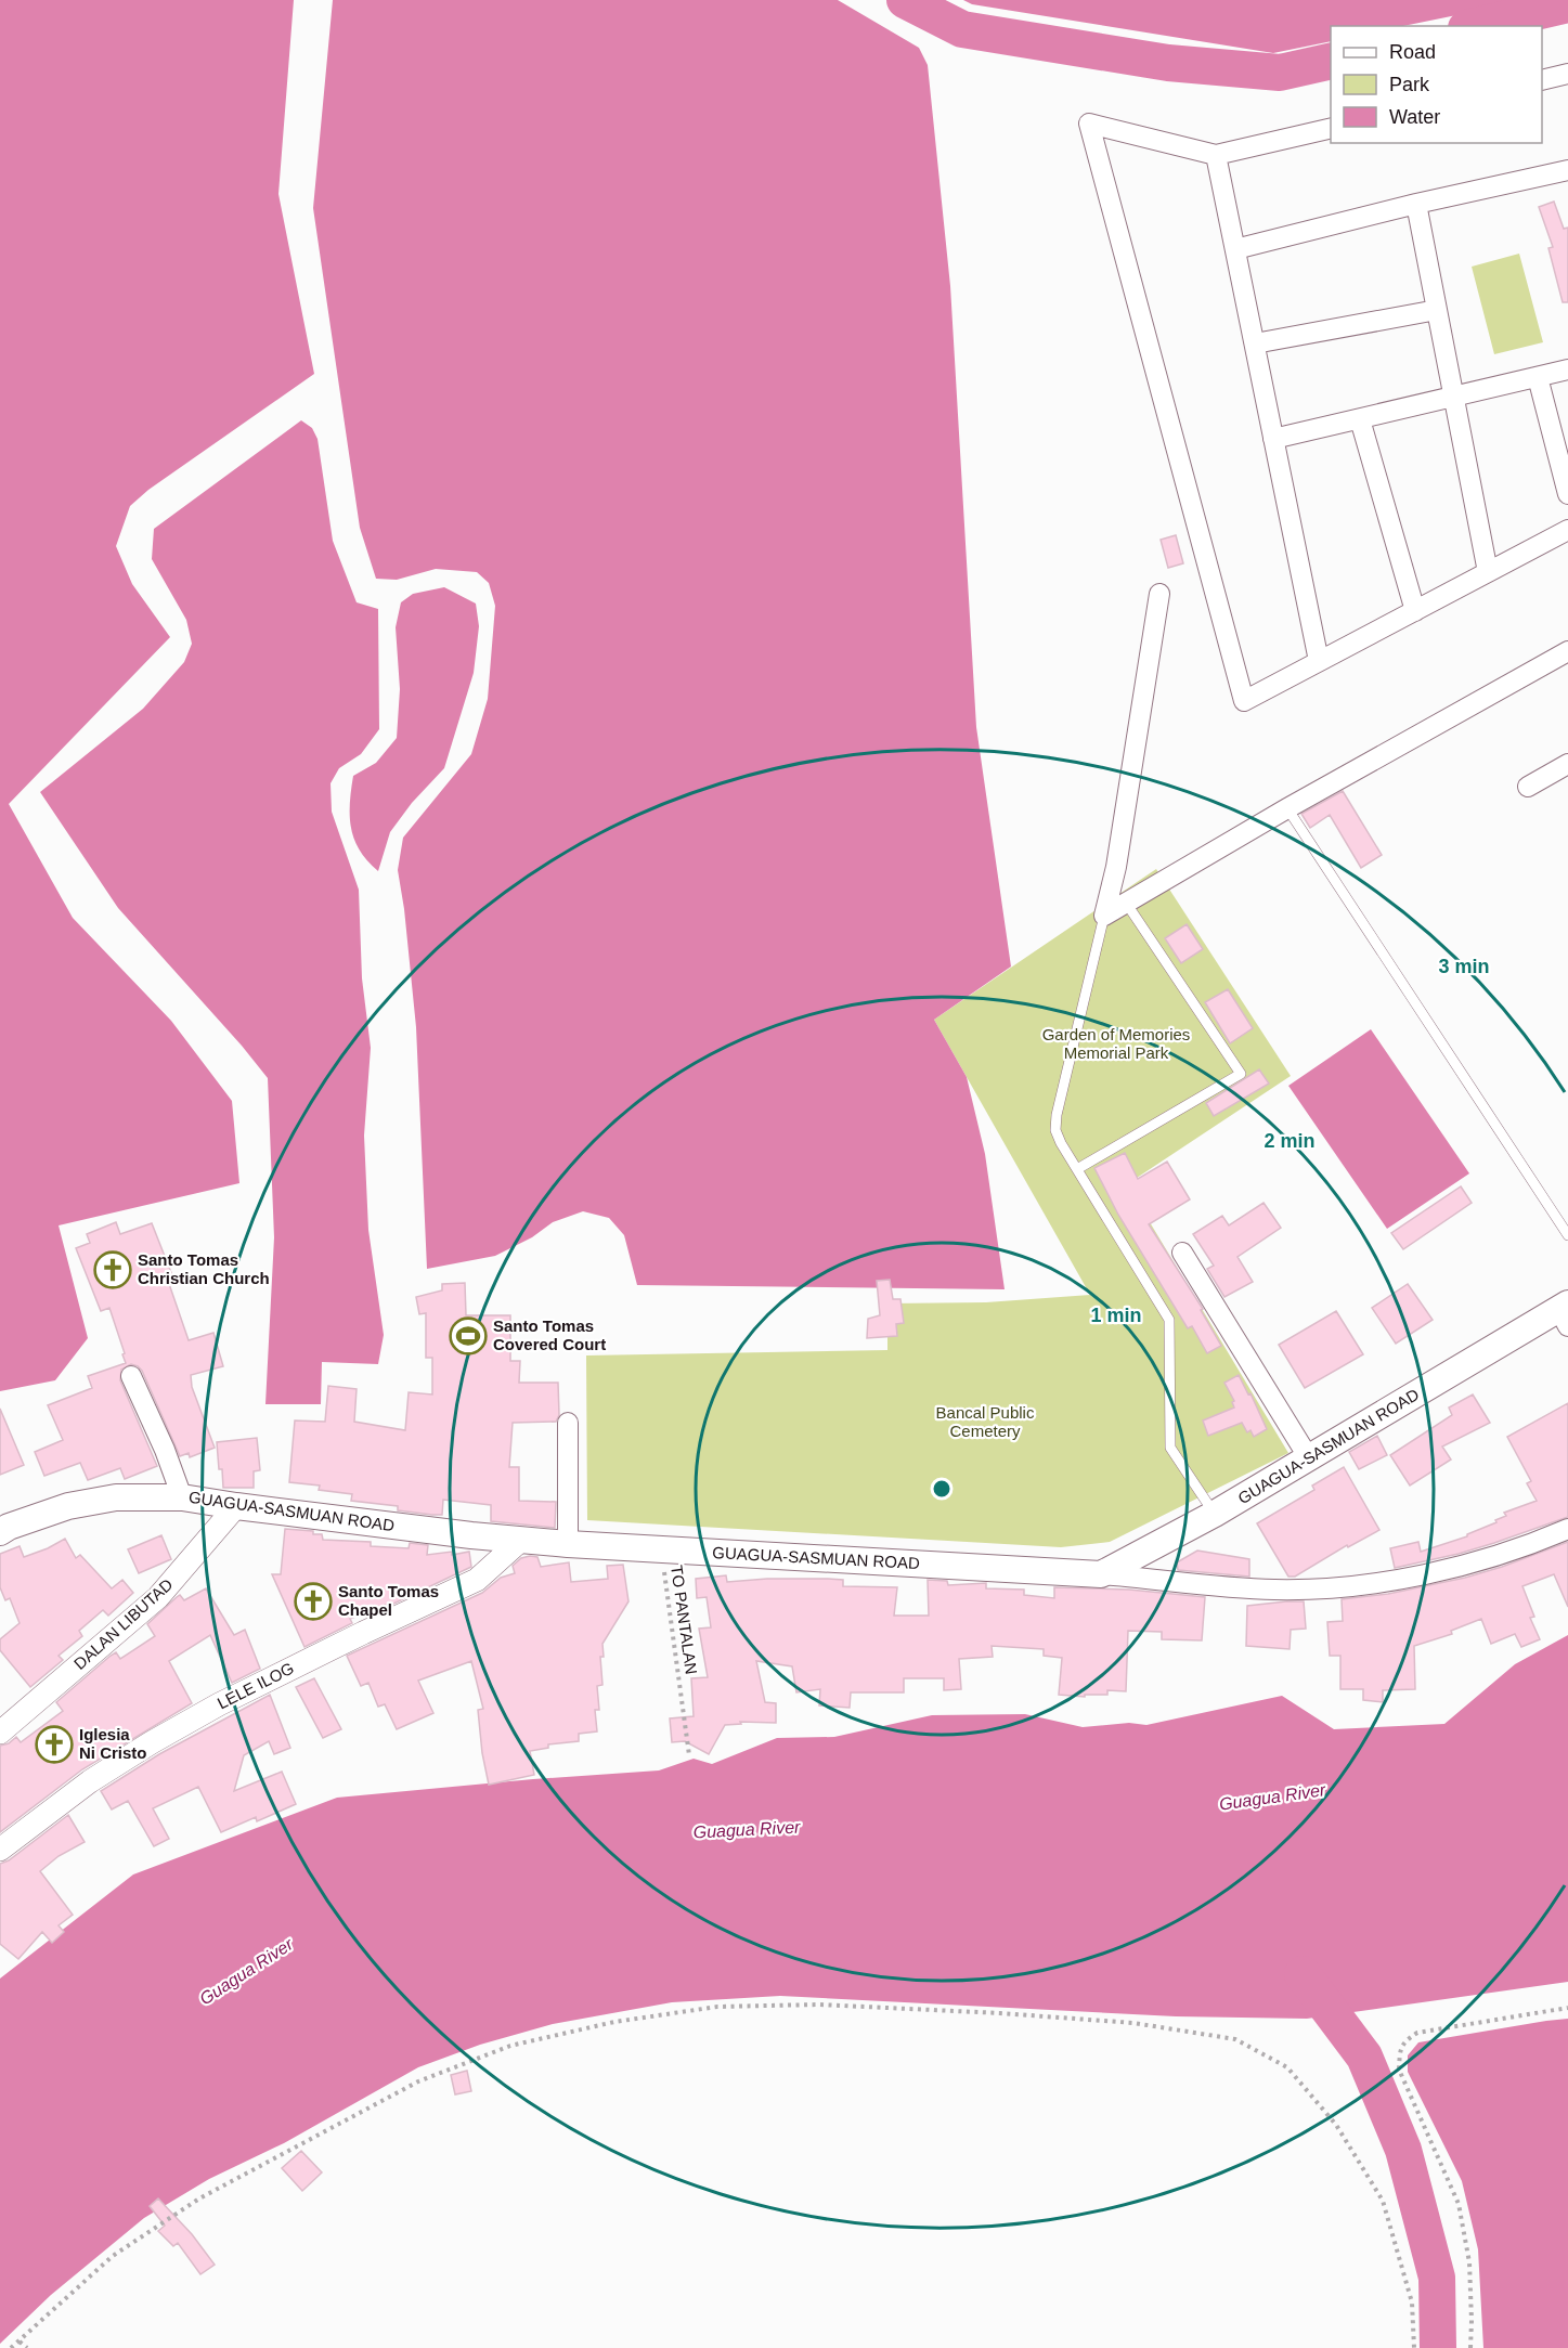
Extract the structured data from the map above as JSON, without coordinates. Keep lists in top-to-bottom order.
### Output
{
  "streets": {
    "main road": ["GUAGUA-SASMUAN ROAD"],
    "street": ["DALAN LIBUTAD", "LELE ILOG"],
    "path": ["TO PANTALAN"]
  },
  "crossings": [
    ["GUAGUA-SASMUAN ROAD", "TO PANTALAN"],
    ["GUAGUA-SASMUAN ROAD", "DALAN LIBUTAD"],
    ["GUAGUA-SASMUAN ROAD", "LELE ILOG"]
  ],
  "water": ["Guagua River"],
  "parks": ["Garden of Memories Memorial Park", "Bancal Public Cemetery"],
  "places": {
    "church": ["Santo Tomas Christian Church", "Santo Tomas Chapel", "Iglesia Ni Cristo"],
    "sports": ["Santo Tomas Covered Court"]
  },
  "legend": ["Road", "Park", "Water"],
  "rings": ["3 min", "2 min", "1 min"]
}
